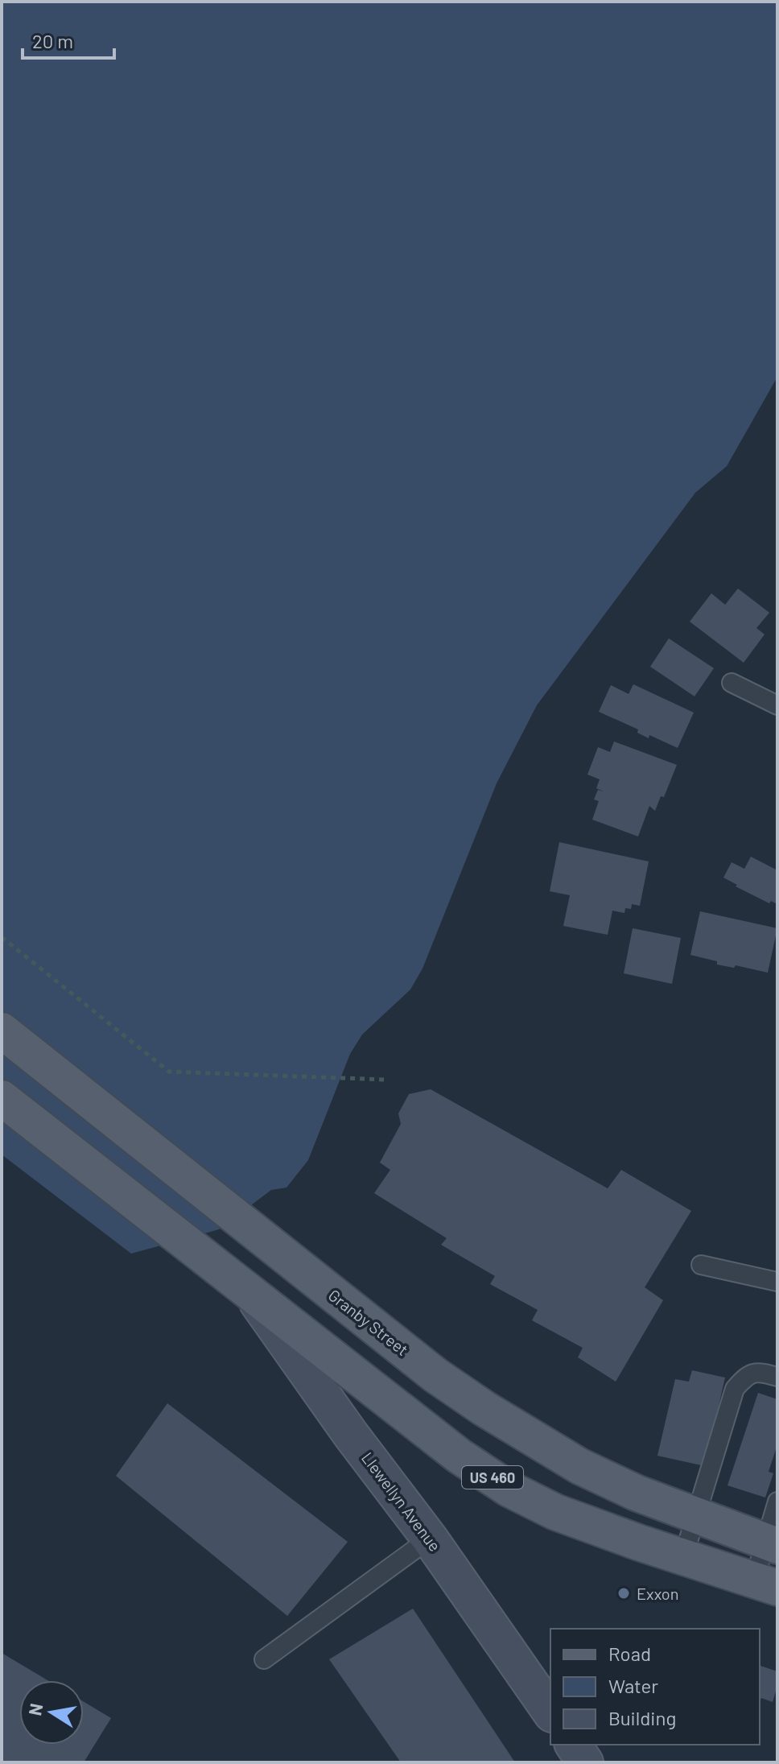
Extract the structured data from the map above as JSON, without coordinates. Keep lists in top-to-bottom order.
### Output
{
  "streets": {
    "main road": ["Granby Street", "US 460"],
    "street": ["Llewellyn Avenue"]
  },
  "crossings": [
    ["US 460", "Llewellyn Avenue"]
  ],
  "places": ["Exxon"],
  "legend": ["Road", "Water", "Building"],
  "scale_bar": "20 m",
  "north": "left"
}
